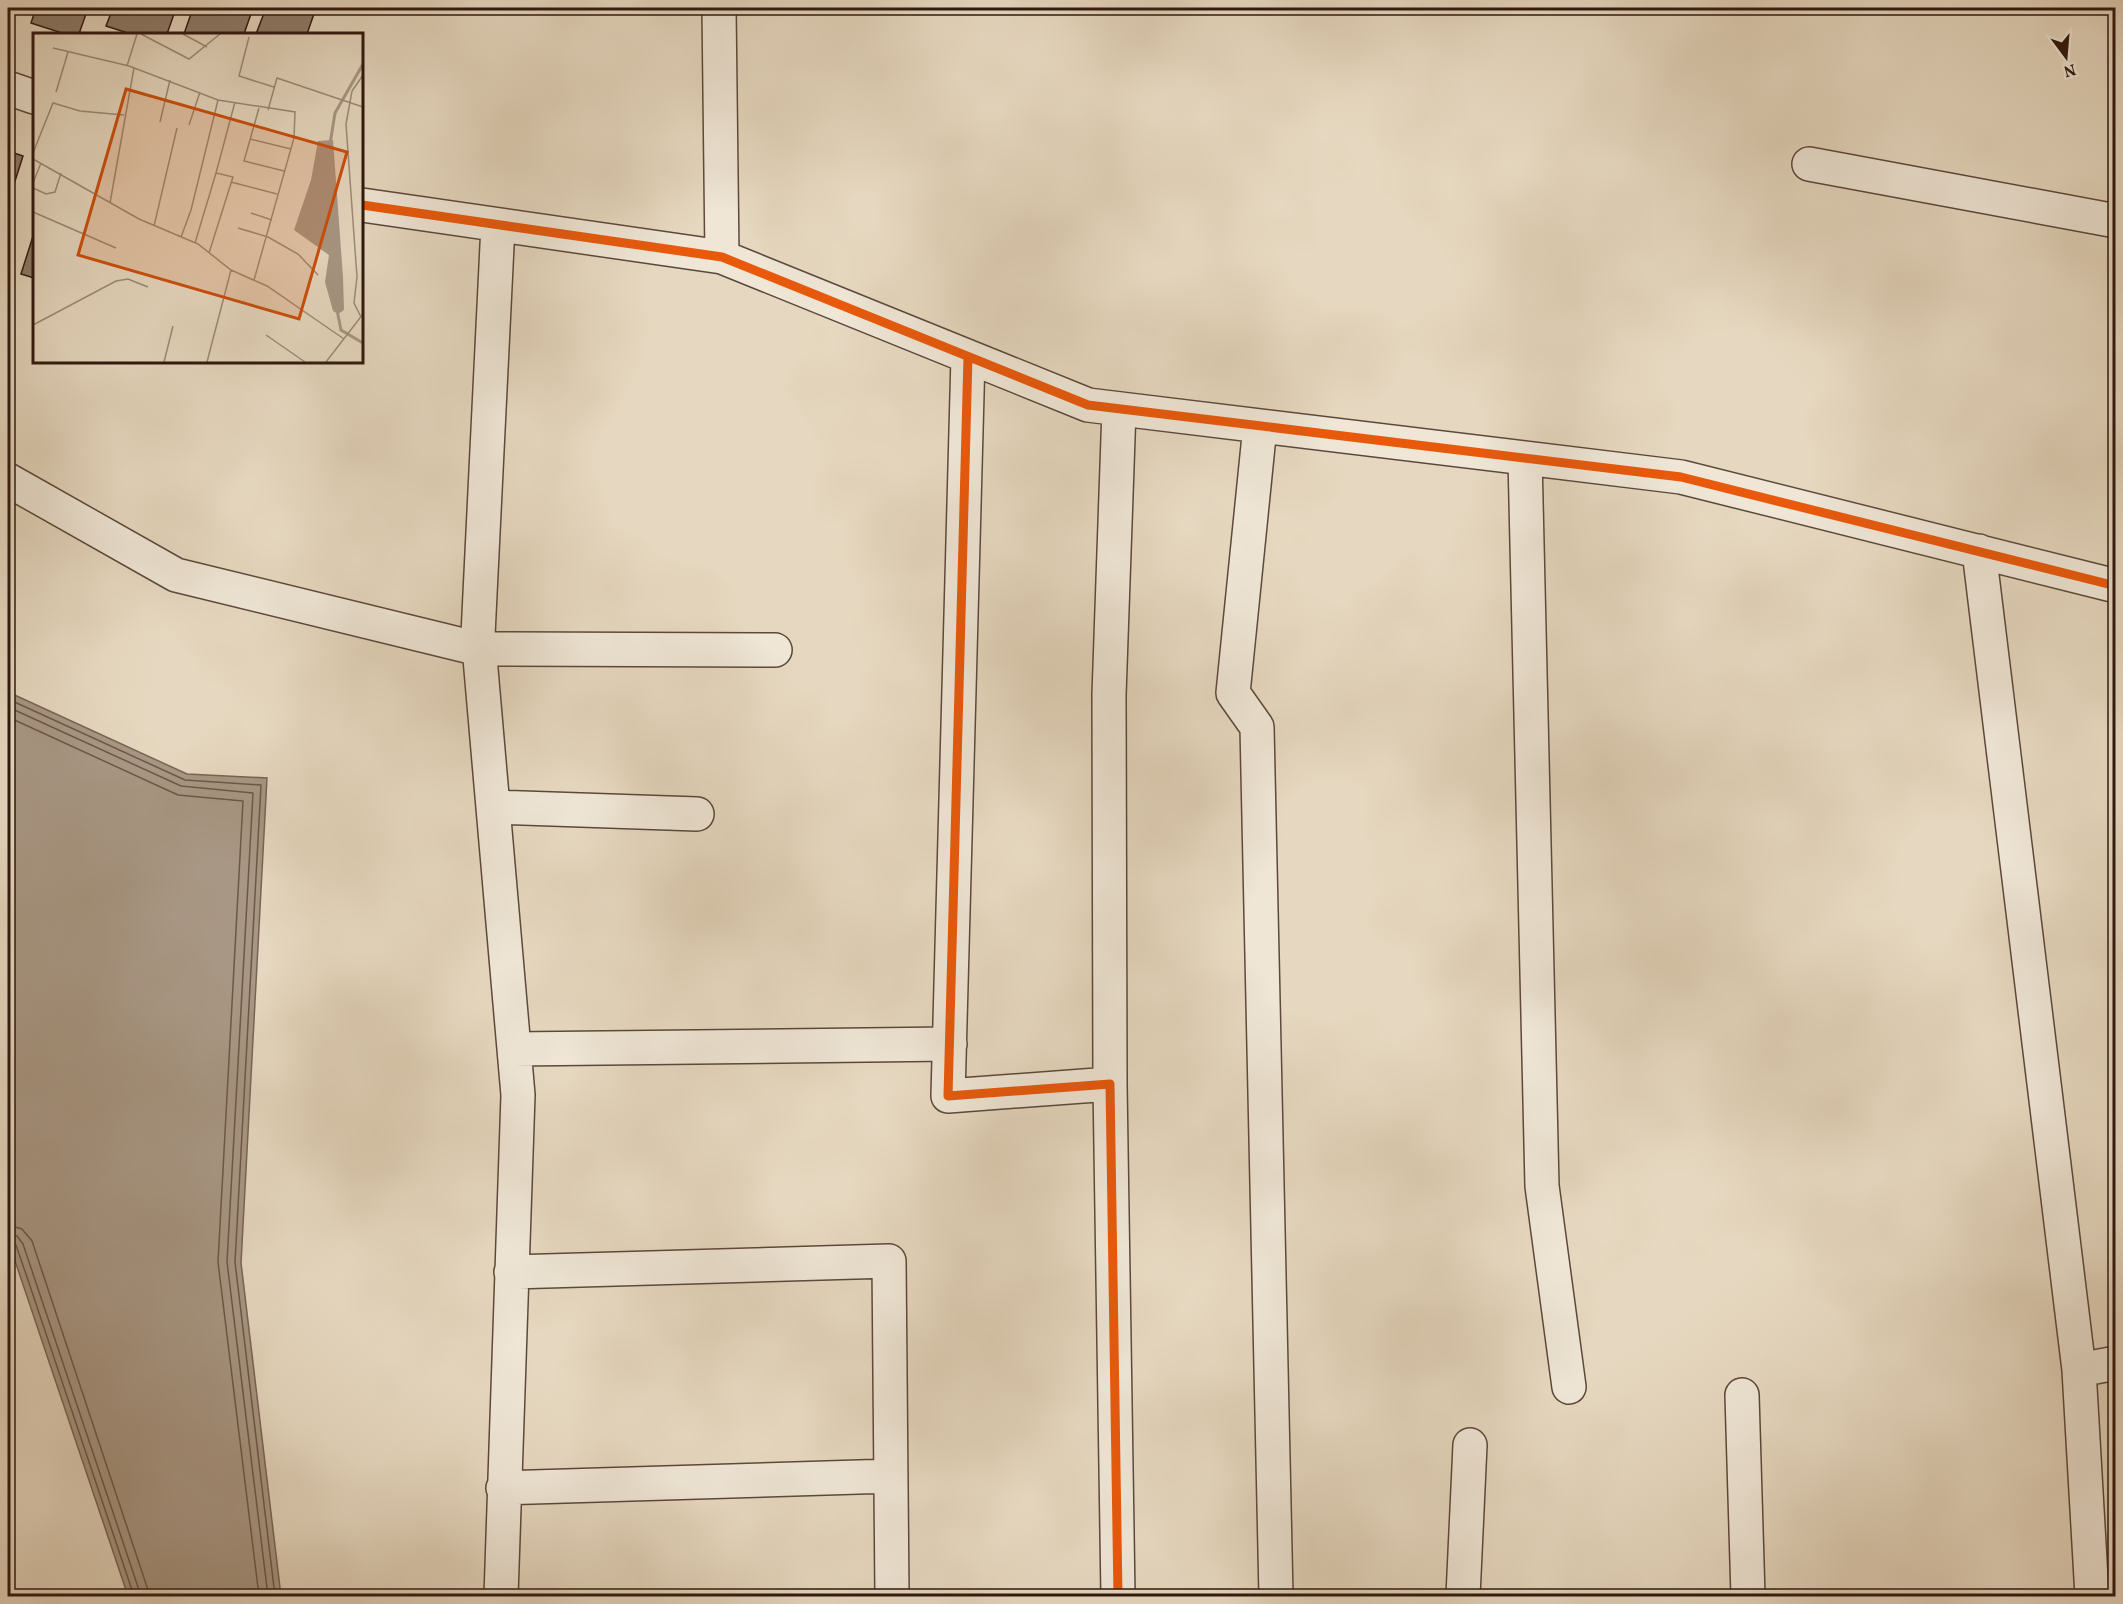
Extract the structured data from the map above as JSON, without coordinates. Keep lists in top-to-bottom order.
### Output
{
  "north": "bottom"
}
